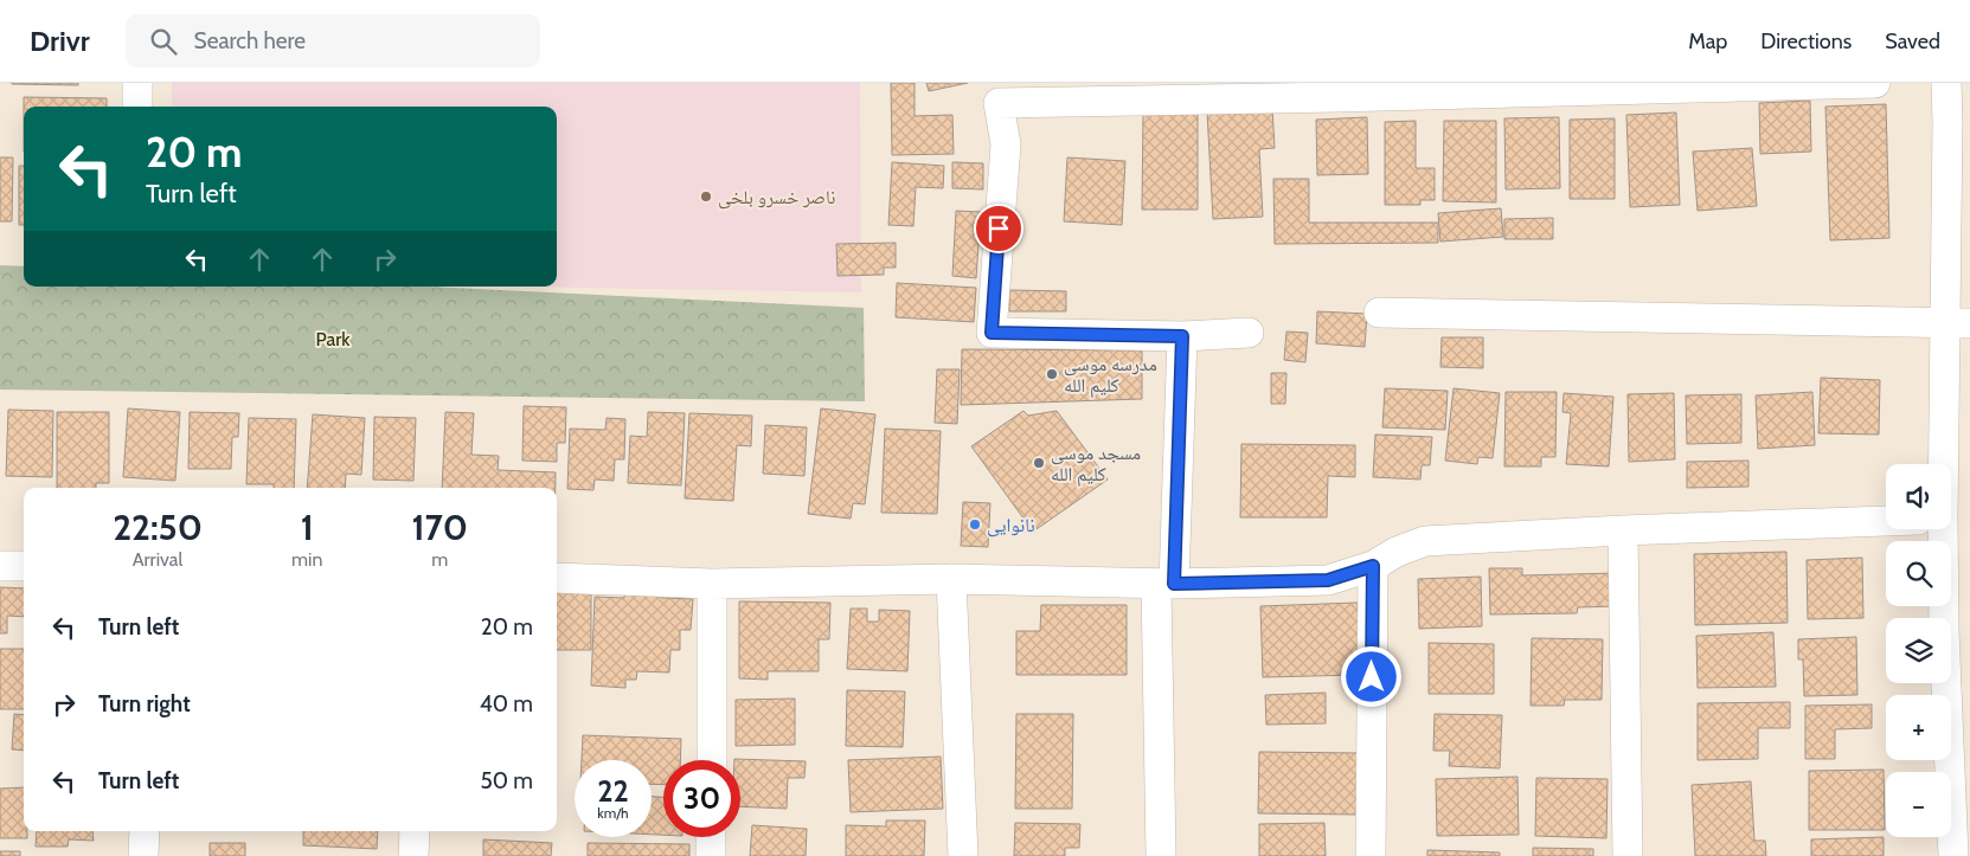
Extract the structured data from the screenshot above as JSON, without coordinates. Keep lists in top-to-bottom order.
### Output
{
  "parks": ["Park"],
  "places": [
    "ناصر خسرو بلخی",
    "مدرسه موسی کلیم الله",
    "مسجد موسی کلیم الله",
    "نانوایی"
  ],
  "page": {
    "header": "Drivr",
    "search": "Search here",
    "nav": ["Map", "Directions", "Saved"],
    "turn": ["20 m", "Turn left"],
    "map_buttons": ["+", "−"],
    "eta": [
      "22:50",
      "Arrival",
      "1",
      "min",
      "170",
      "m"
    ],
    "list": [
      {
        "name": "Turn left",
        "value": "20 m"
      },
      {
        "name": "Turn right",
        "value": "40 m"
      },
      {
        "name": "Turn left",
        "value": "50 m"
      }
    ],
    "speed": "22 km/h",
    "limit": "30"
  }
}
